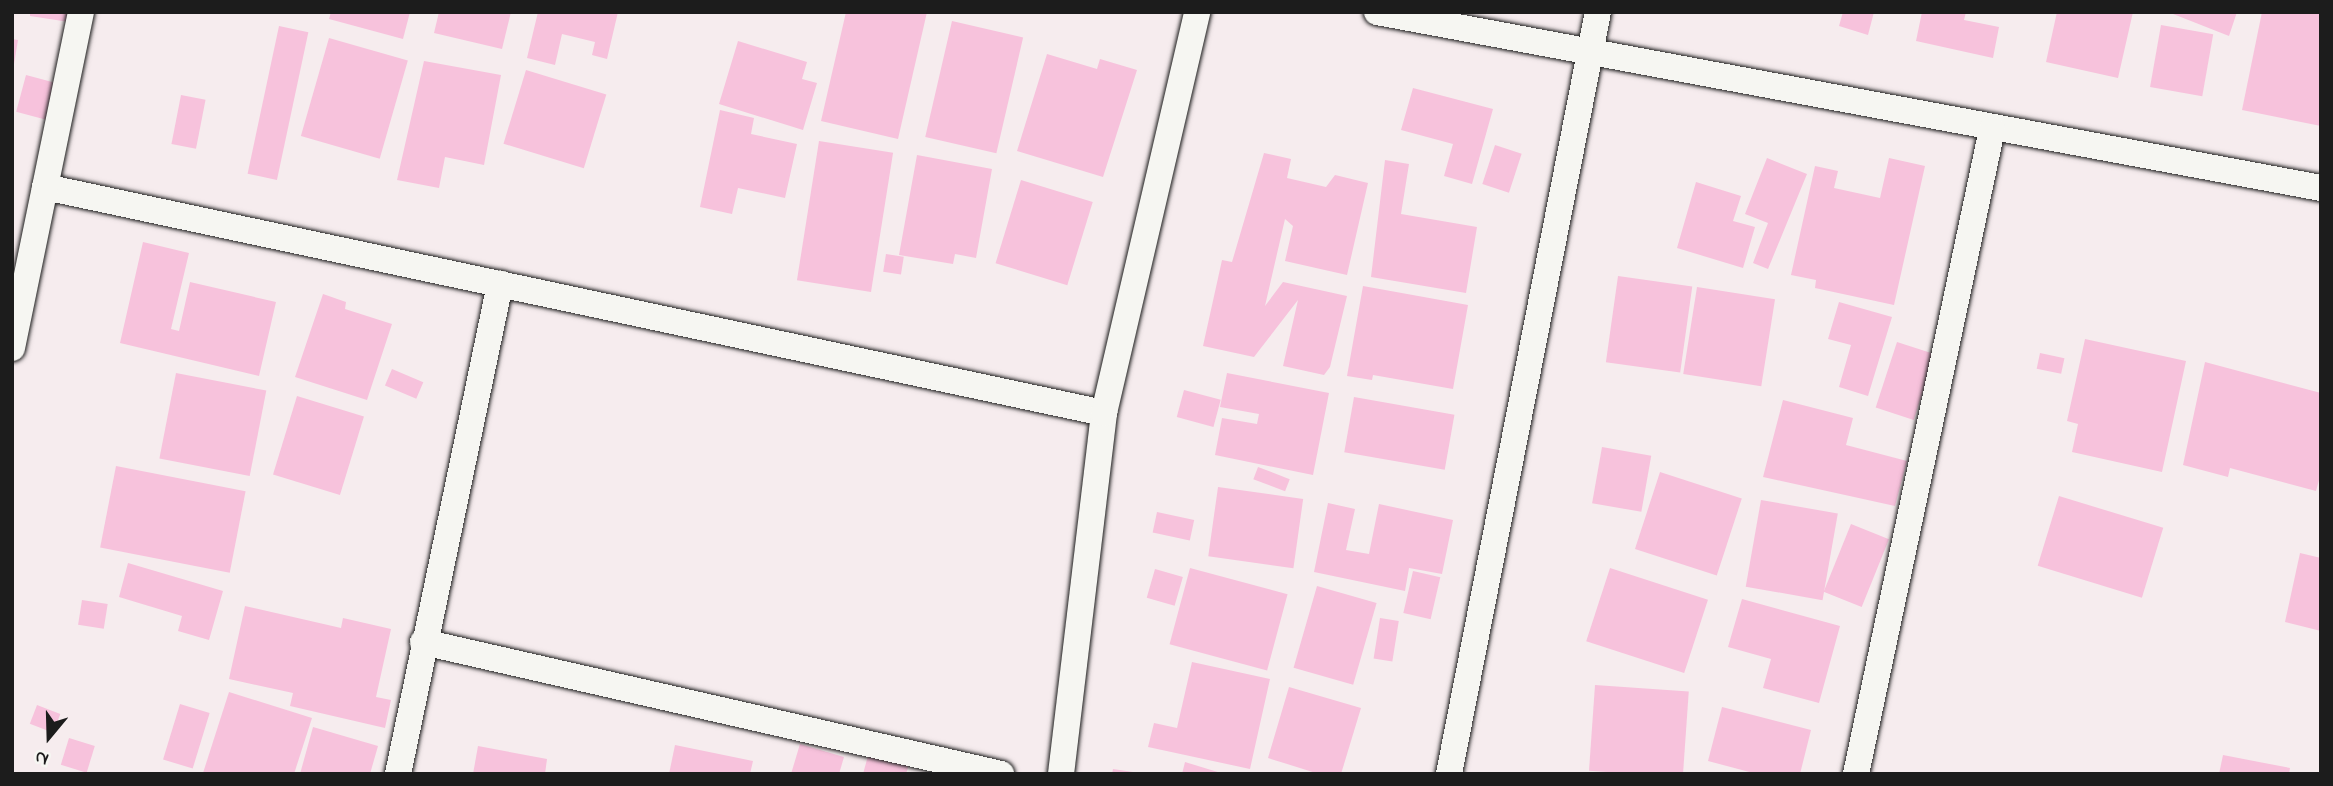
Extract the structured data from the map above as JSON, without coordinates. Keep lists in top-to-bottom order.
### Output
{
  "north": "bottom"
}
